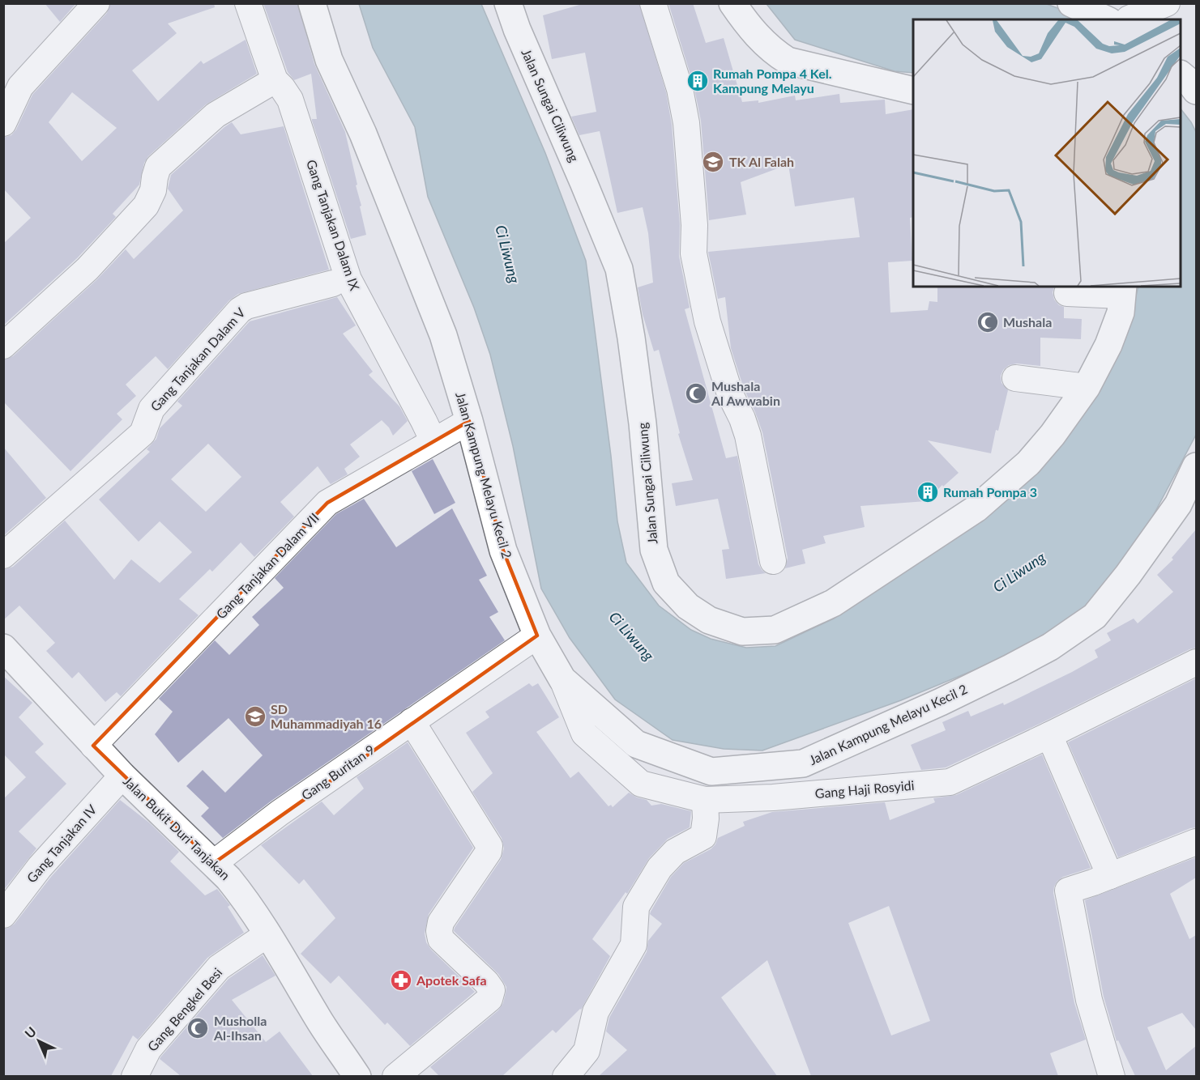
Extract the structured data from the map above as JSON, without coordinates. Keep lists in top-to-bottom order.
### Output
{
  "streets": {
    "street": [
      "Jalan Sungai Ciliwung",
      "Gang Tanjakan Dalam IX",
      "Gang Tanjakan Dalam V",
      "Jalan Kampung Melayu Kecil 2",
      "Gang Tanjakan Dalam VII",
      "Gang Buritan 9",
      "Gang Haji Rosyidi",
      "Jalan Bukit Duri Tanjakan",
      "Gang Tanjakan IV",
      "Gang Bengkel Besi"
    ]
  },
  "crossings": [
    ["Gang Tanjakan Dalam IX", "Gang Tanjakan Dalam VII"],
    ["Jalan Kampung Melayu Kecil 2", "Gang Tanjakan Dalam VII"],
    ["Jalan Kampung Melayu Kecil 2", "Gang Buritan 9"],
    ["Jalan Kampung Melayu Kecil 2", "Gang Haji Rosyidi"],
    ["Gang Tanjakan Dalam VII", "Jalan Bukit Duri Tanjakan"],
    ["Gang Buritan 9", "Jalan Bukit Duri Tanjakan"],
    ["Jalan Bukit Duri Tanjakan", "Gang Tanjakan IV"],
    ["Jalan Bukit Duri Tanjakan", "Gang Bengkel Besi"]
  ],
  "water": ["Ci Liwung"],
  "places": {
    "building": ["Rumah Pompa 4 Kel. Kampung Melayu", "Rumah Pompa 3"],
    "school or university": ["TK Al Falah", "SD Muhammadiyah 16"],
    "mosque": ["Mushala", "Mushala Al Awwabin", "Musholla Al-Ihsan"],
    "pharmacy": ["Apotek Safa"]
  },
  "north": "top left"
}
